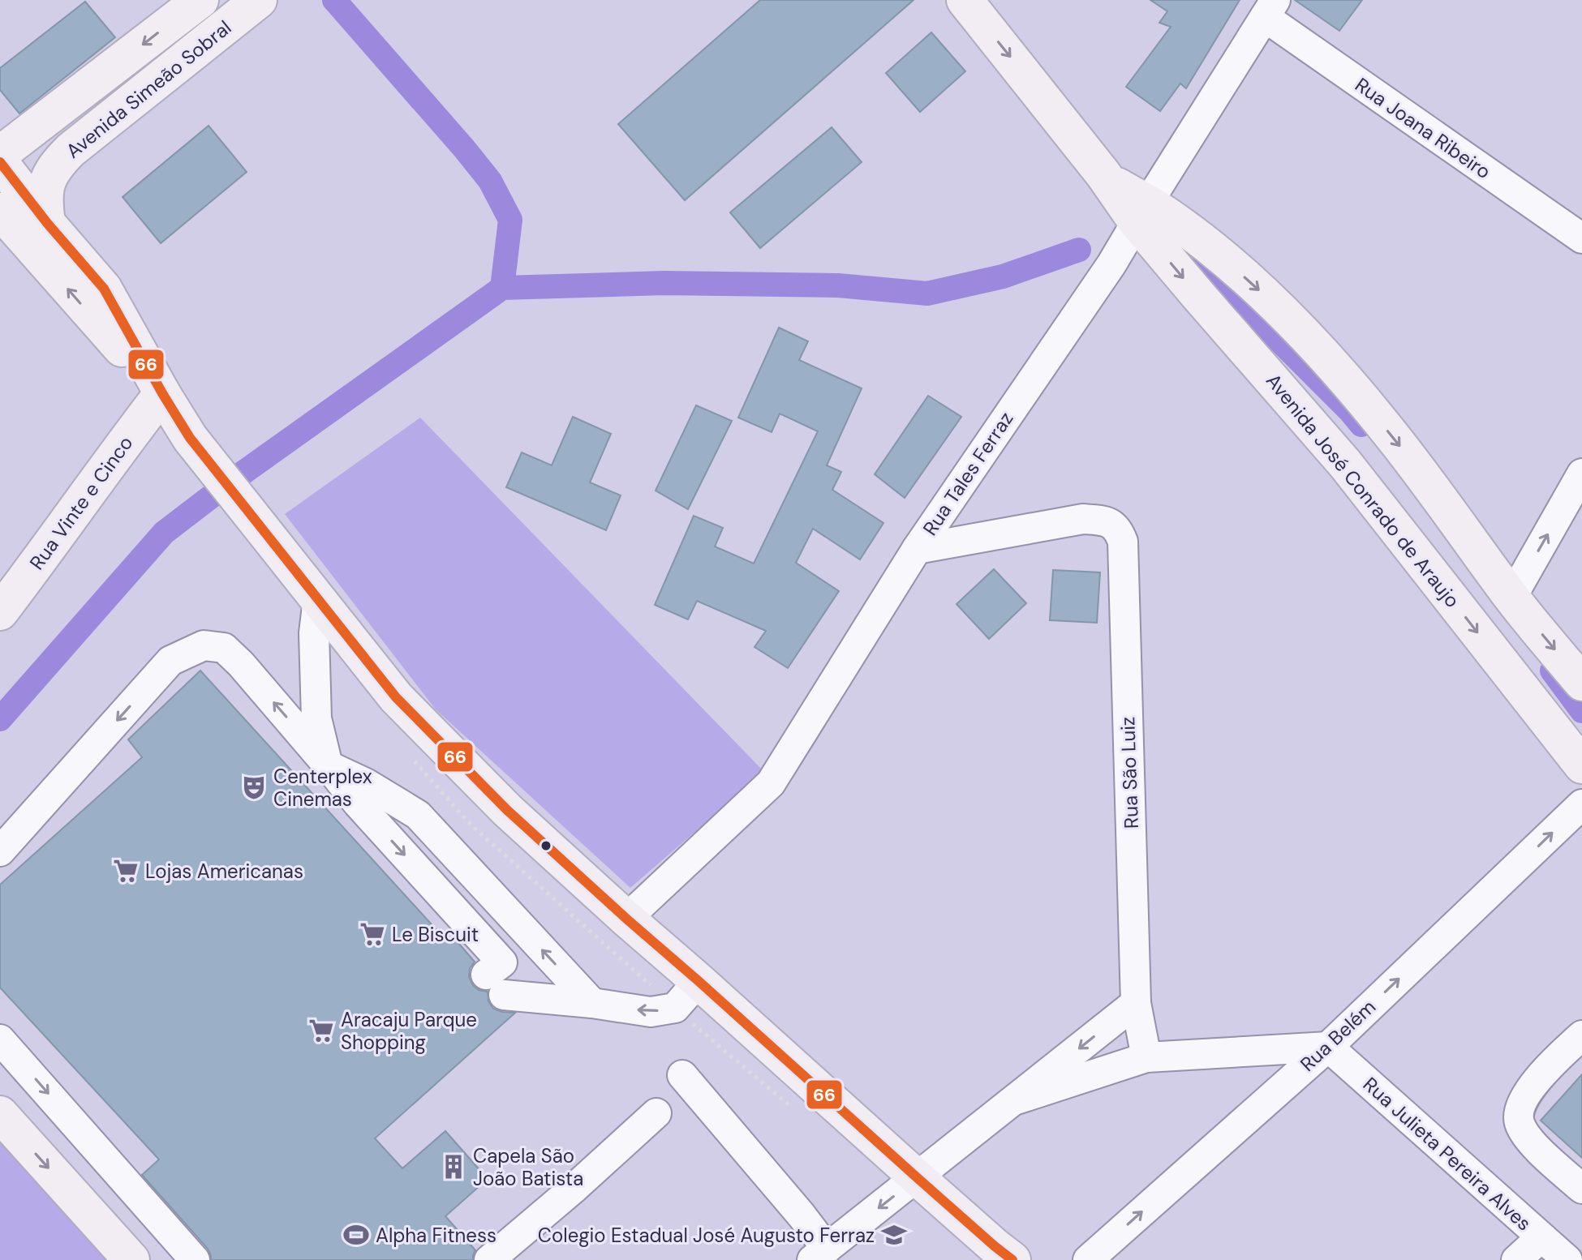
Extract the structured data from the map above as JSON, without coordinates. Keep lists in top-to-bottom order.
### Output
{
  "streets": {
    "main road": ["Avenida Simeão Sobral", "Avenida José Conrado de Araujo", "Rua Vinte e Cinco"],
    "street": [
      "Rua Joana Ribeiro",
      "Rua Tales Ferraz",
      "Rua São Luiz",
      "Rua Belém",
      "Rua Julieta Pereira Alves"
    ]
  },
  "crossings": [
    ["Rua Joana Ribeiro", "Rua Tales Ferraz"],
    ["Rua Tales Ferraz", "Avenida José Conrado de Araujo"],
    ["Rua Tales Ferraz", "Rua São Luiz"],
    ["Rua Belém", "Rua Julieta Pereira Alves"]
  ],
  "places": {
    "theatre": ["Centerplex Cinemas"],
    "supermarket": ["Lojas Americanas", "Le Biscuit", "Aracaju Parque Shopping"],
    "building": ["Capela São João Batista"],
    "sports": ["Alpha Fitness"],
    "school or university": ["Colegio Estadual José Augusto Ferraz"]
  },
  "lines": ["transit line 66"]
}
